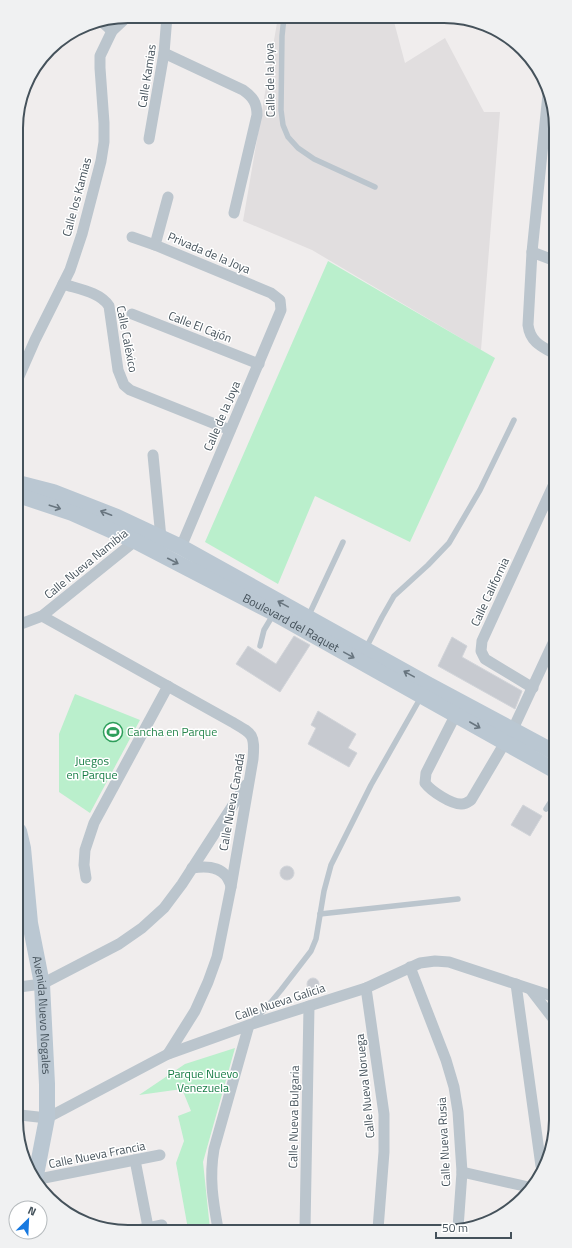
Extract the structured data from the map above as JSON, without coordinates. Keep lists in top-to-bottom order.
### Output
{
  "streets": {
    "street": [
      "Calle Kamias",
      "Calle de la Joya",
      "Calle los Kamias",
      "Privada de la Joya",
      "Calle El Cajón",
      "Calle Caléxico",
      "Calle Nueva Namibia",
      "Calle California",
      "Boulevard del Raquet",
      "Calle Nueva Canadá",
      "Calle Nueva Galicia",
      "Avenida Nuevo Nogales",
      "Calle Nueva Noruega",
      "Calle Nueva Bulgaria",
      "Calle Nueva Rusia",
      "Calle Nueva Francia"
    ]
  },
  "crossings": [
    ["Calle de la Joya", "Privada de la Joya"],
    ["Calle de la Joya", "Calle El Cajón"],
    ["Calle de la Joya", "Calle Caléxico"],
    ["Calle de la Joya", "Boulevard del Raquet"],
    ["Calle los Kamias", "Calle Caléxico"],
    ["Calle Nueva Namibia", "Boulevard del Raquet"],
    ["Calle Nueva Namibia", "Calle Nueva Canadá"],
    ["Calle Nueva Canadá", "Calle Nueva Galicia"],
    ["Calle Nueva Galicia", "Avenida Nuevo Nogales"],
    ["Calle Nueva Galicia", "Calle Nueva Noruega"],
    ["Calle Nueva Galicia", "Calle Nueva Bulgaria"],
    ["Calle Nueva Galicia", "Calle Nueva Rusia"]
  ],
  "parks": ["Juegos en Parque", "Parque Nuevo Venezuela"],
  "places": {
    "sports": ["Cancha en Parque"]
  },
  "scale_bar": "50 m",
  "north": "top right"
}
